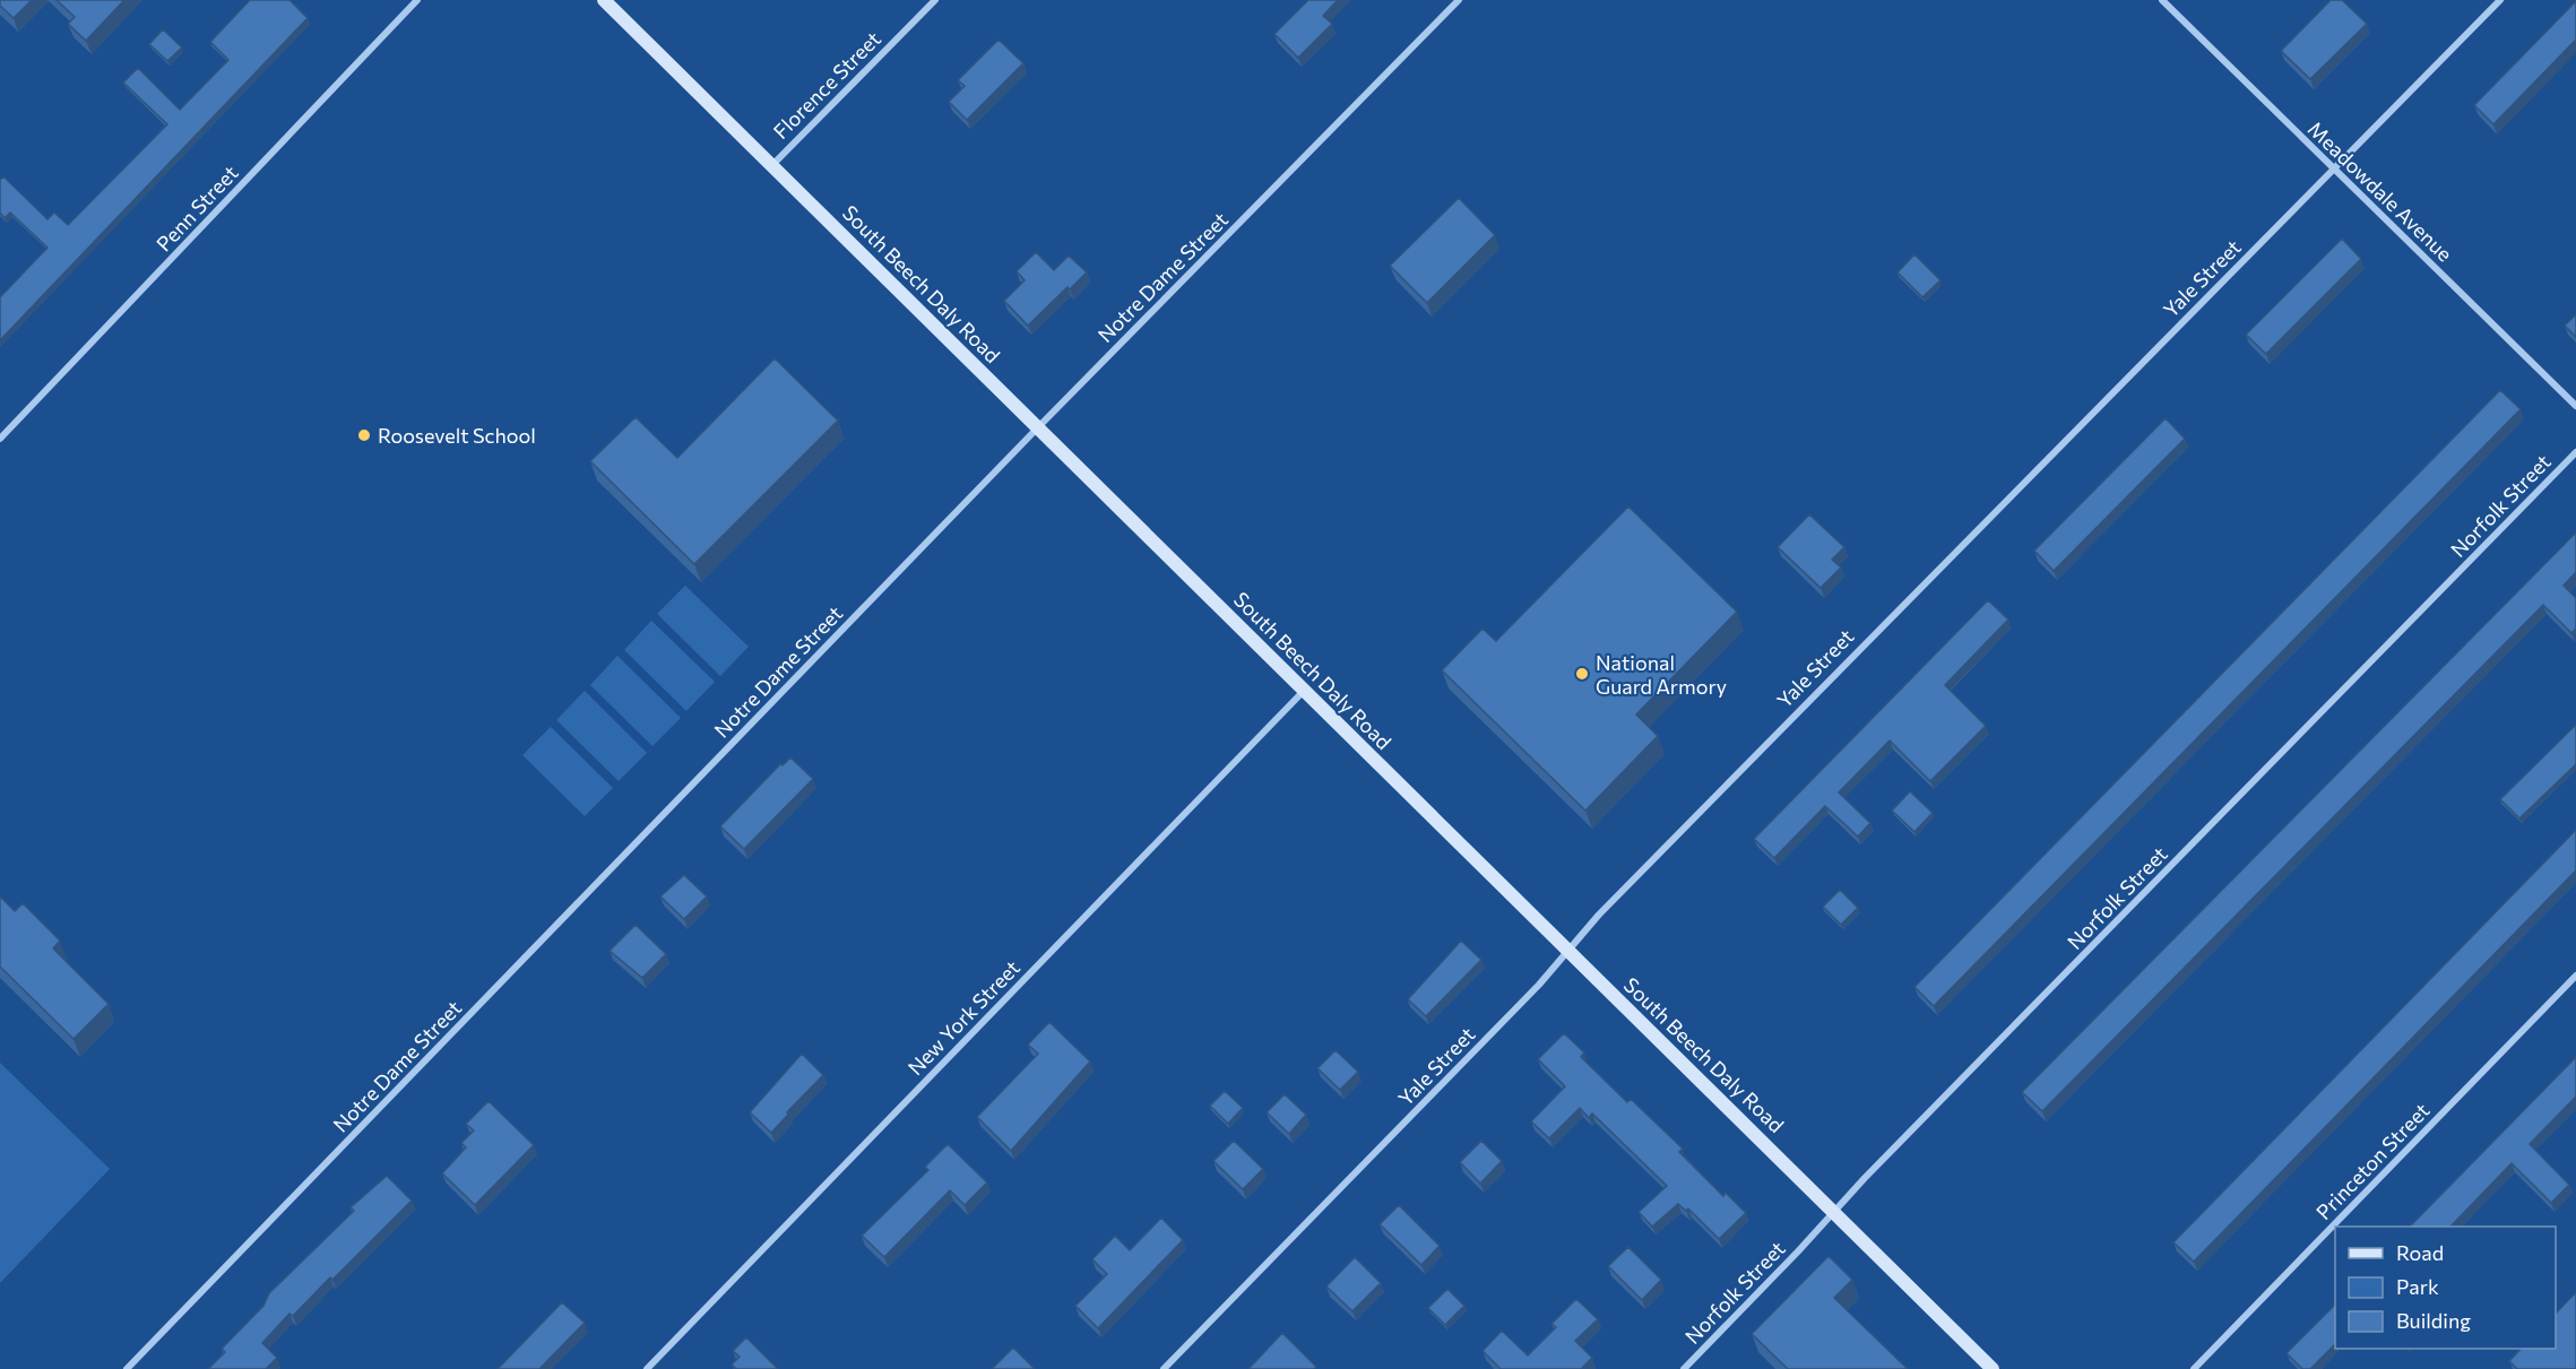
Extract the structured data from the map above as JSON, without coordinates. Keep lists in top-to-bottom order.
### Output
{
  "streets": {
    "main road": ["South Beech Daly Road"],
    "street": [
      "Florence Street",
      "Meadowdale Avenue",
      "Penn Street",
      "Notre Dame Street",
      "Yale Street",
      "Norfolk Street",
      "New York Street",
      "Princeton Street"
    ]
  },
  "crossings": [
    ["Florence Street", "South Beech Daly Road"],
    ["Meadowdale Avenue", "Yale Street"],
    ["Notre Dame Street", "South Beech Daly Road"],
    ["Yale Street", "South Beech Daly Road"],
    ["South Beech Daly Road", "Norfolk Street"],
    ["South Beech Daly Road", "New York Street"]
  ],
  "places": ["Roosevelt School", "National Guard Armory"],
  "legend": ["Road", "Park", "Building"]
}
